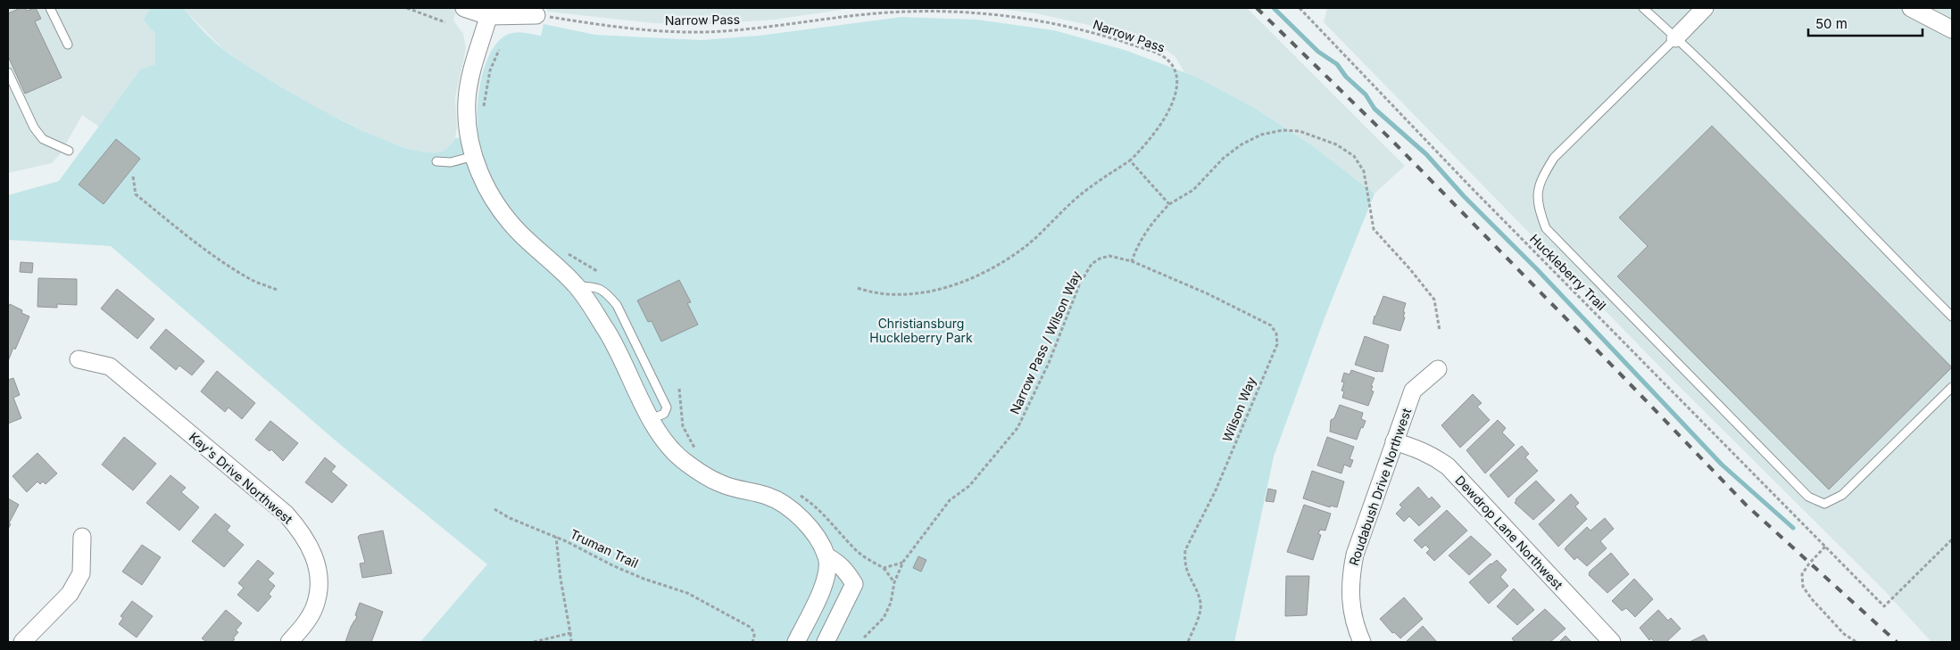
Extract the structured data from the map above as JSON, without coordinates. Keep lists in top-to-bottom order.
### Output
{
  "streets": {
    "street": ["Kay's Drive Northwest", "Roudabush Drive Northwest", "Dewdrop Lane Northwest"],
    "path": [
      "Narrow Pass",
      "Huckleberry Trail",
      "Narrow Pass / Wilson Way",
      "Wilson Way",
      "Truman Trail"
    ]
  },
  "crossings": [
    ["Narrow Pass / Wilson Way", "Wilson Way"],
    ["Roudabush Drive Northwest", "Dewdrop Lane Northwest"]
  ],
  "parks": ["Christiansburg Huckleberry Park"],
  "scale_bar": "50 m"
}
